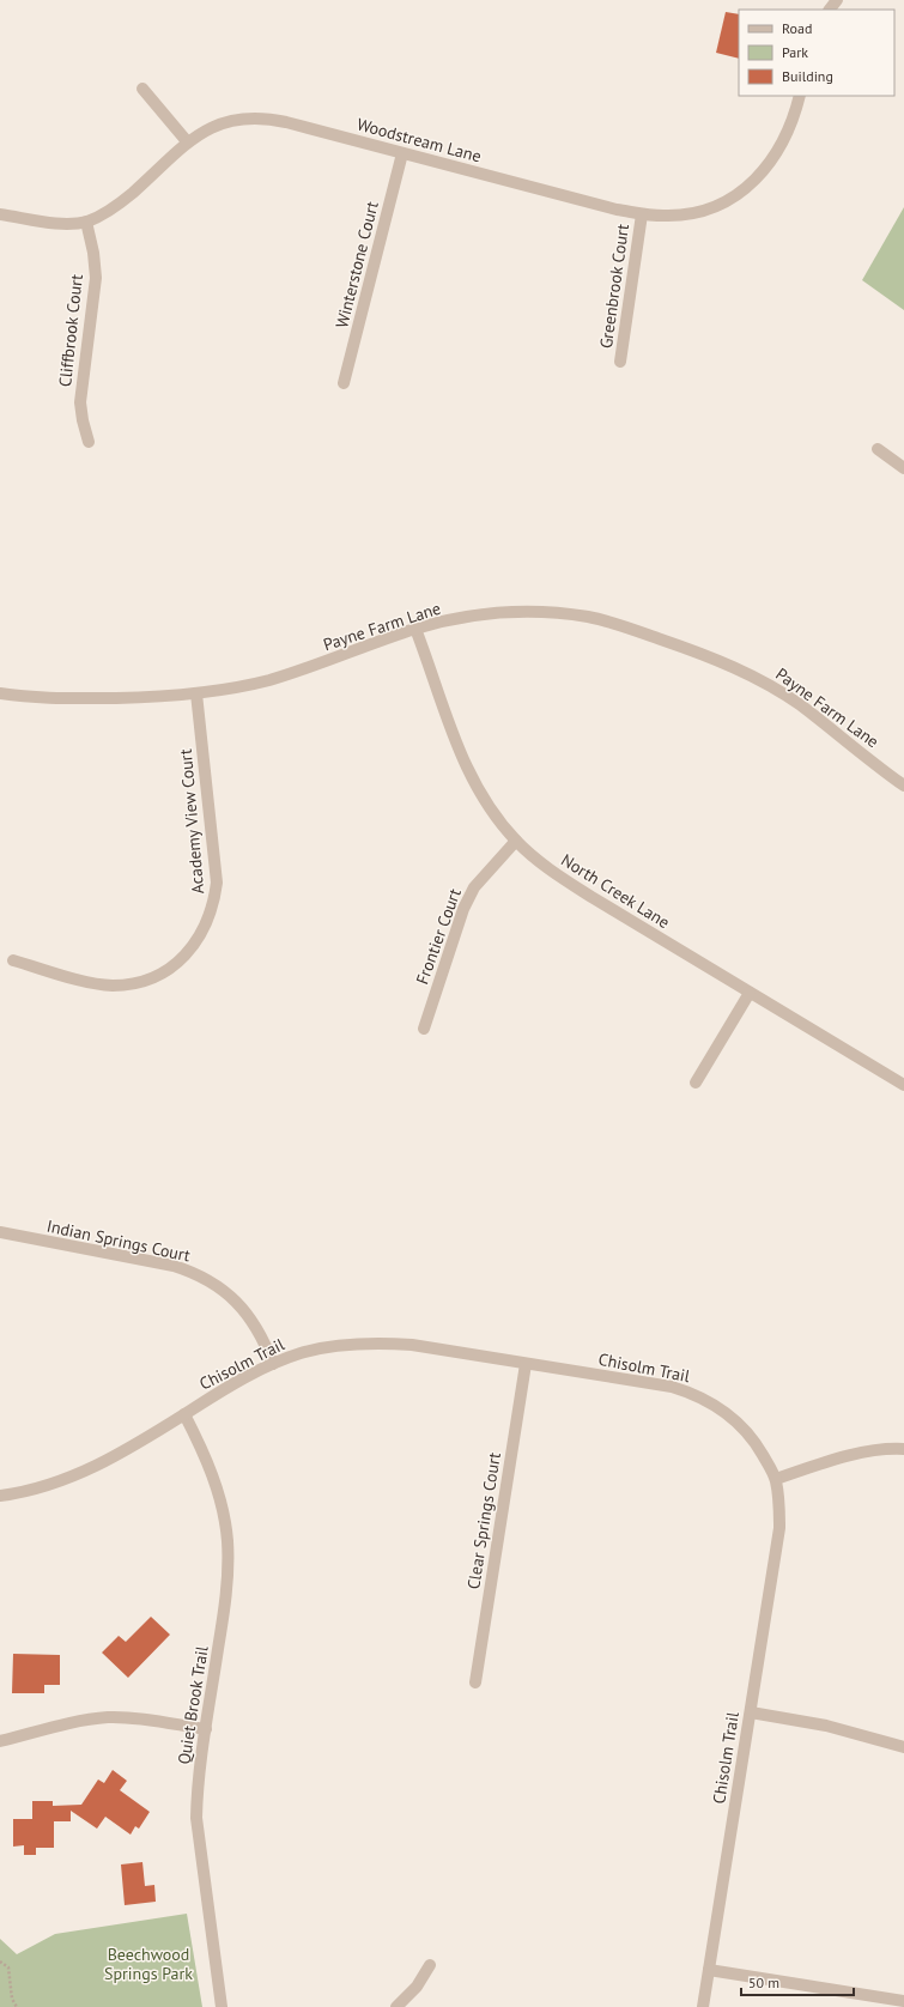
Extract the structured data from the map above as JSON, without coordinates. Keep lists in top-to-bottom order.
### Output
{
  "streets": {
    "street": [
      "Woodstream Lane",
      "Winterstone Court",
      "Greenbrook Court",
      "Cliffbrook Court",
      "Payne Farm Lane",
      "Academy View Court",
      "North Creek Lane",
      "Frontier Court",
      "Indian Springs Court",
      "Chisolm Trail",
      "Clear Springs Court",
      "Quiet Brook Trail"
    ]
  },
  "crossings": [
    ["Woodstream Lane", "Winterstone Court"],
    ["Woodstream Lane", "Greenbrook Court"],
    ["Woodstream Lane", "Cliffbrook Court"],
    ["Payne Farm Lane", "Academy View Court"],
    ["Payne Farm Lane", "North Creek Lane"],
    ["North Creek Lane", "Frontier Court"],
    ["Indian Springs Court", "Chisolm Trail"],
    ["Chisolm Trail", "Clear Springs Court"],
    ["Chisolm Trail", "Quiet Brook Trail"]
  ],
  "parks": ["Beechwood Springs Park"],
  "legend": ["Road", "Park", "Building"],
  "scale_bar": "50 m"
}
